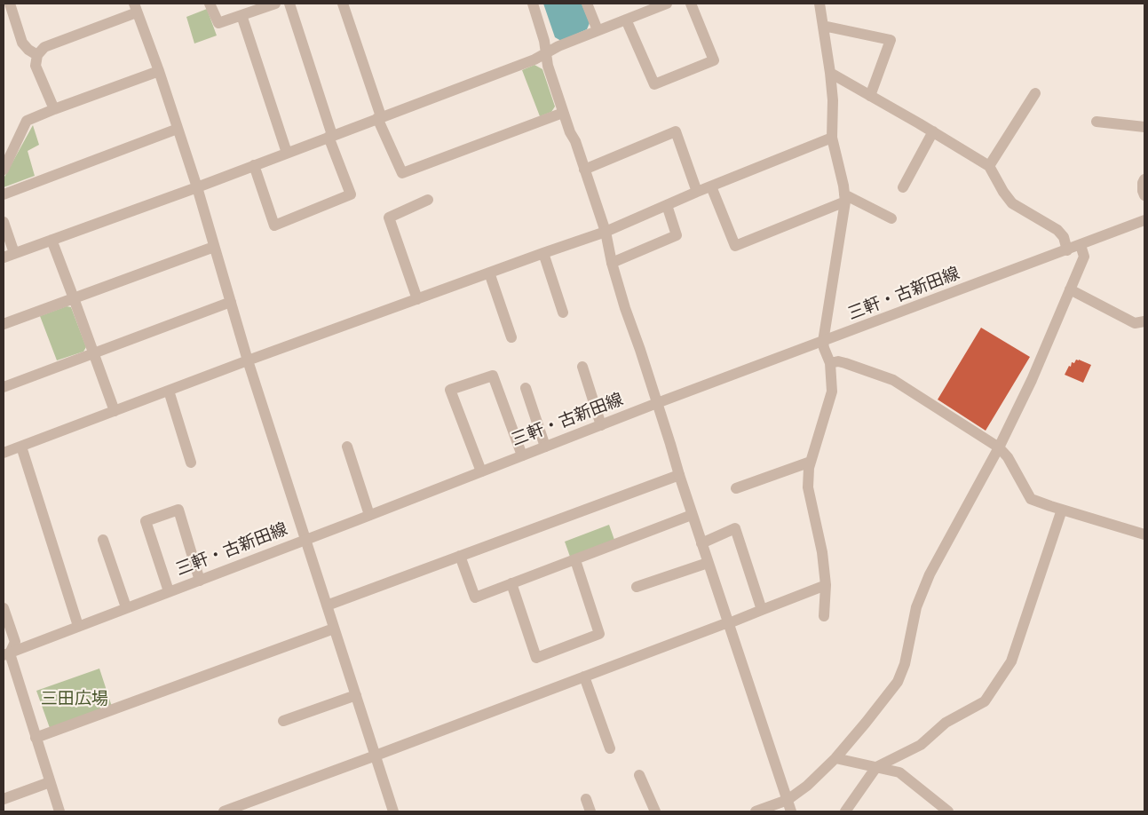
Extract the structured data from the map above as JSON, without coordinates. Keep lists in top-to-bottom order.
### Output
{
  "streets": {
    "street": ["三軒・古新田線"]
  },
  "parks": ["三田広場"]
}
